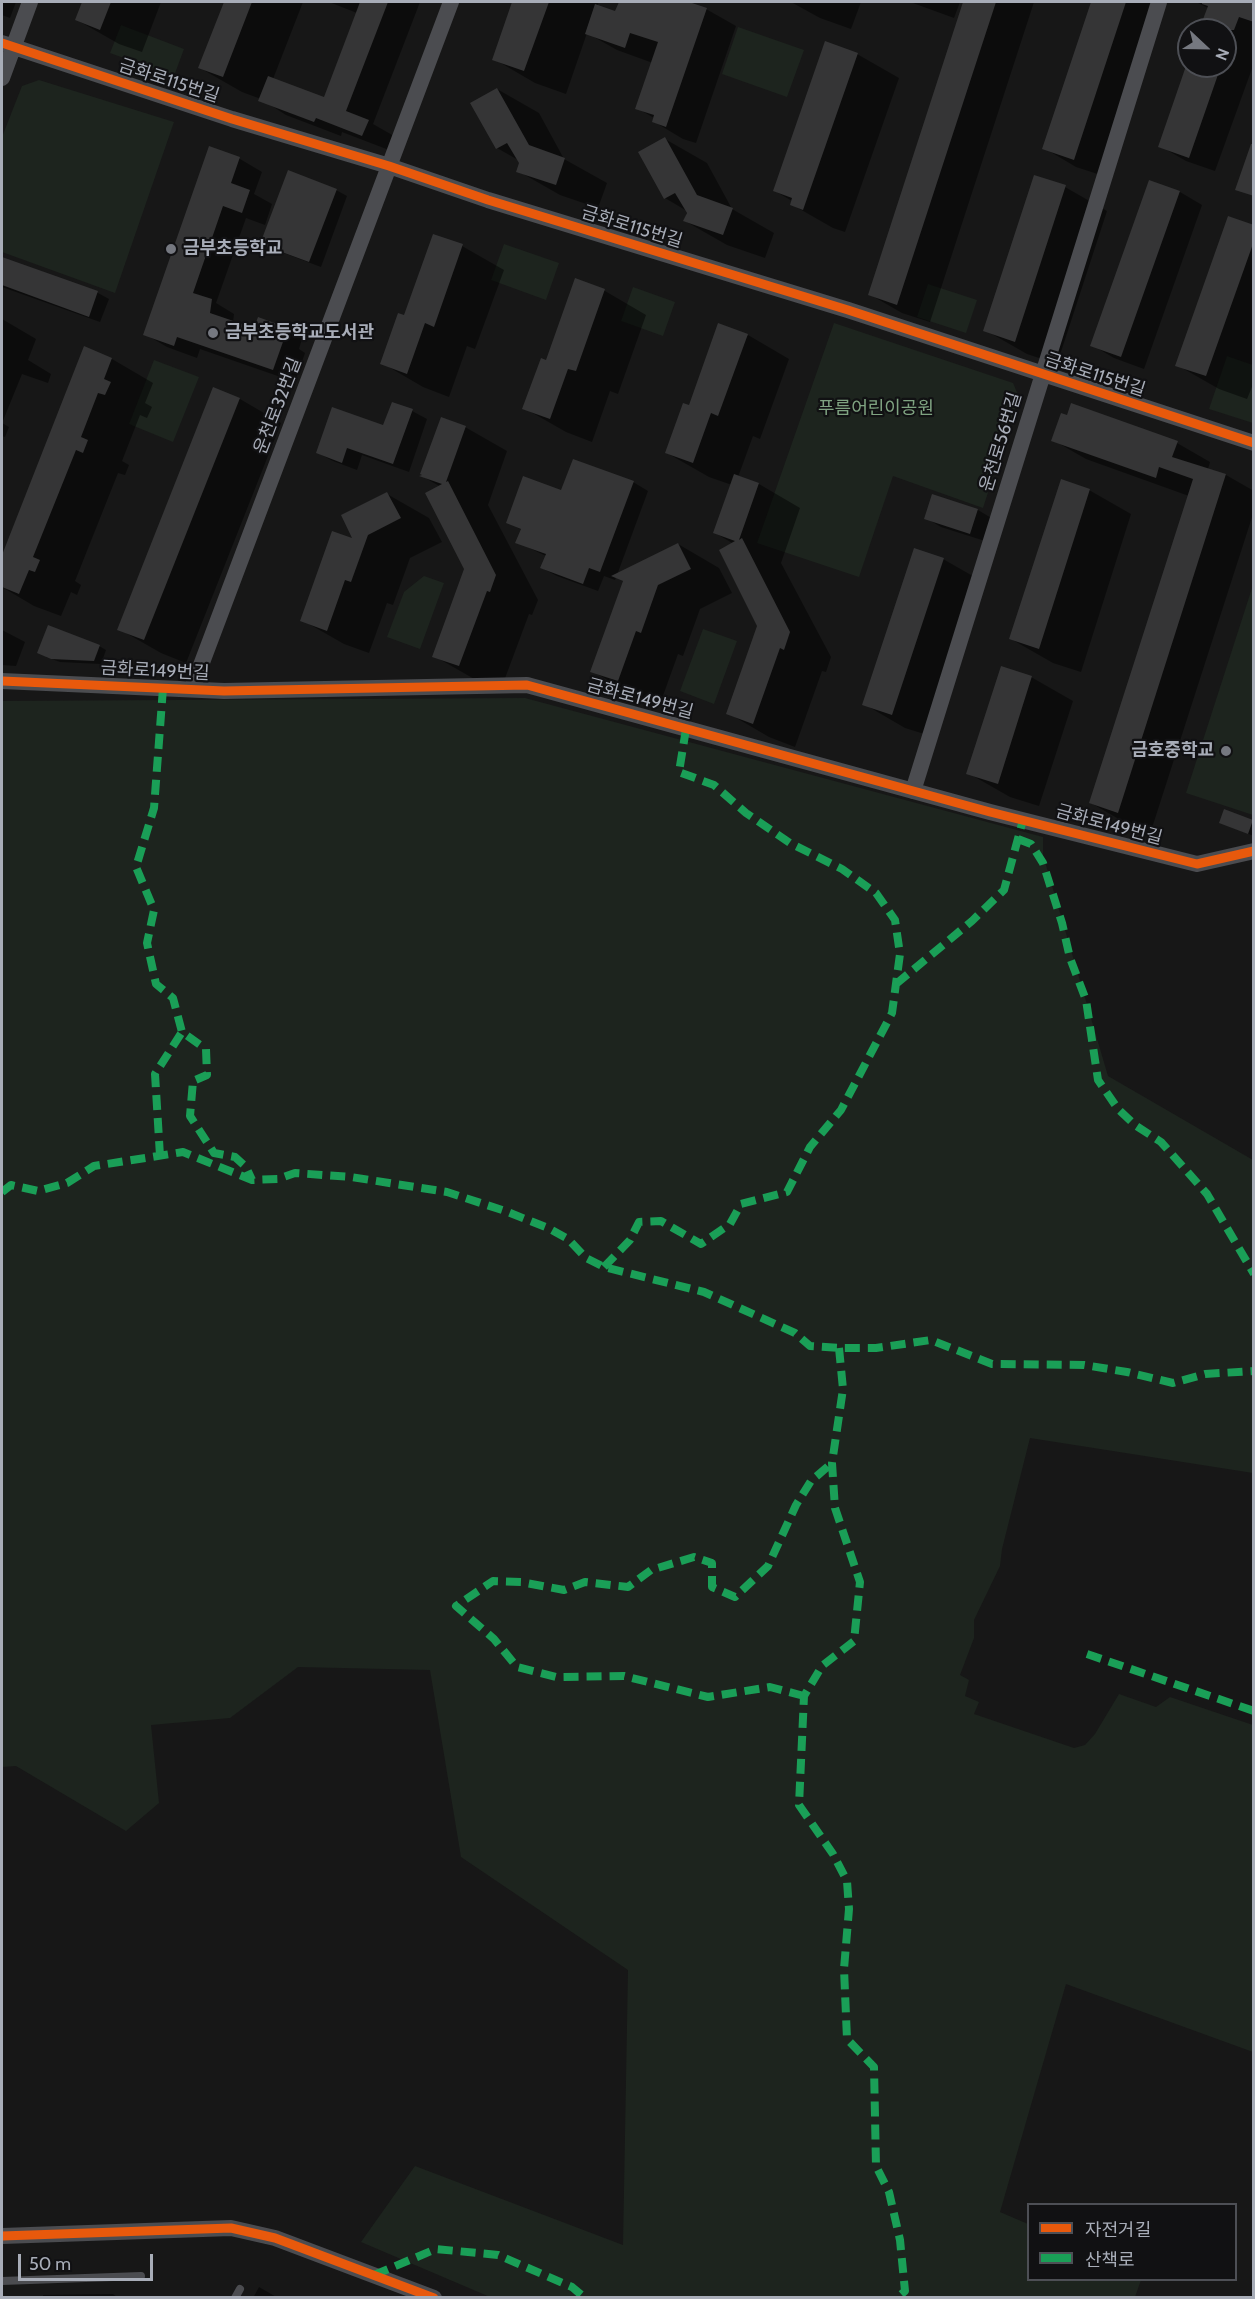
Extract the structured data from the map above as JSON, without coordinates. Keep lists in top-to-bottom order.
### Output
{
  "streets": {
    "street": [
      "금화로115번길",
      "운천로32번길",
      "운천로56번길",
      "금화로149번길"
    ]
  },
  "crossings": [
    ["금화로115번길", "운천로32번길"],
    ["금화로115번길", "운천로56번길"],
    ["운천로32번길", "금화로149번길"],
    ["운천로56번길", "금화로149번길"]
  ],
  "parks": ["푸름어린이공원"],
  "places": ["금부초등학교", "금부초등학교도서관", "금호중학교"],
  "legend": ["자전거길", "산책로"],
  "scale_bar": "50 m",
  "north": "right"
}
